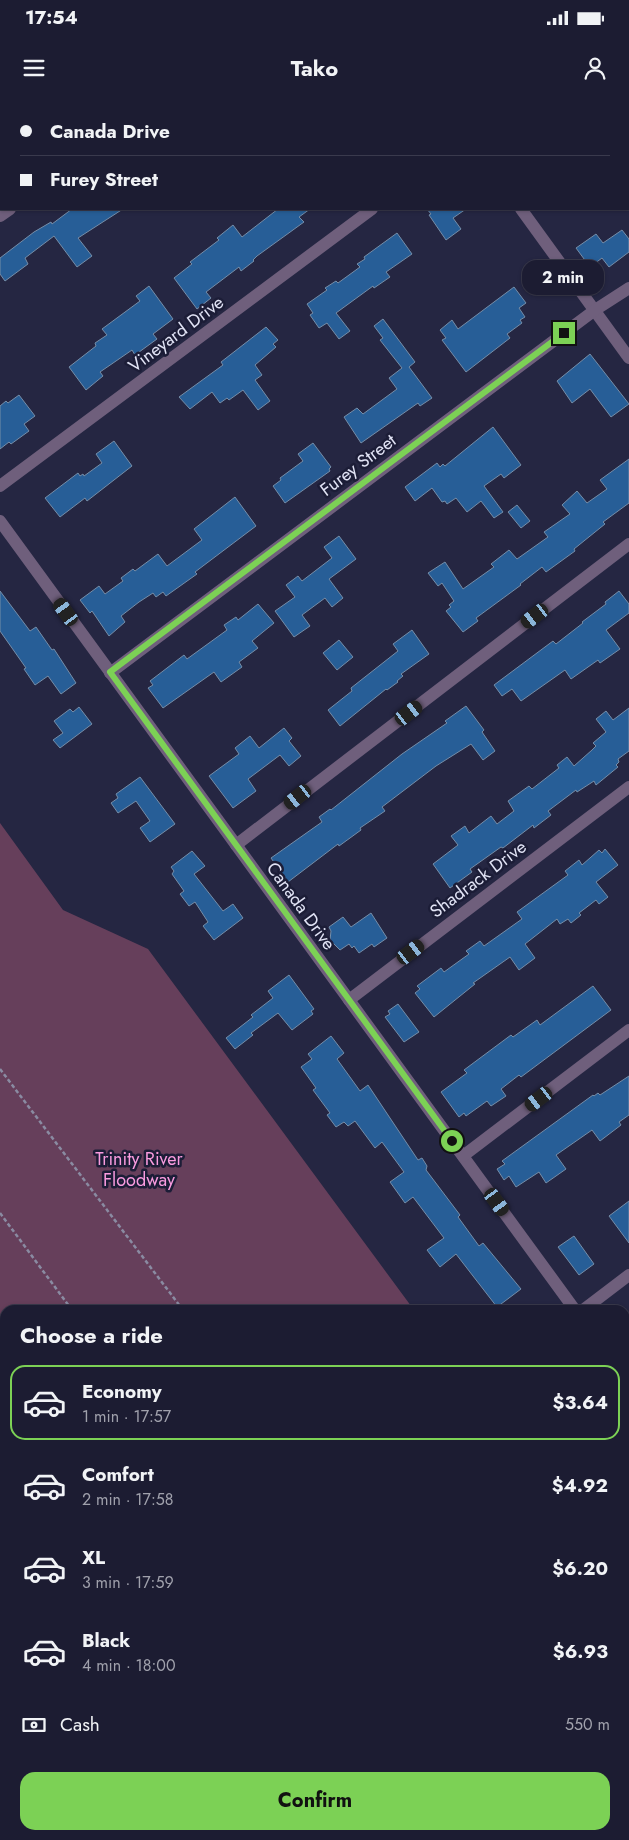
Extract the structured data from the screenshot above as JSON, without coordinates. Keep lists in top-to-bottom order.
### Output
{
  "streets": {
    "street": [
      "Vineyard Drive",
      "Furey Street",
      "Shadrack Drive",
      "Canada Drive"
    ]
  },
  "crossings": [
    ["Furey Street", "Canada Drive"],
    ["Shadrack Drive", "Canada Drive"]
  ],
  "parks": ["Trinity River Floodway"],
  "page": {
    "status": "17:54",
    "header": "Tako",
    "banner": ["Canada Drive", "Furey Street"],
    "bubble": "2 min",
    "heading": "Choose a ride",
    "list": [
      {
        "name": "Economy",
        "note": "1 min · 17:57",
        "value": "$3.64"
      },
      {
        "name": "Comfort",
        "note": "2 min · 17:58",
        "value": "$4.92"
      },
      {
        "name": "XL",
        "note": "3 min · 17:59",
        "value": "$6.20"
      },
      {
        "name": "Black",
        "note": "4 min · 18:00",
        "value": "$6.93"
      }
    ],
    "pay": ["Cash", "550 m"],
    "buttons": "Confirm"
  }
}
